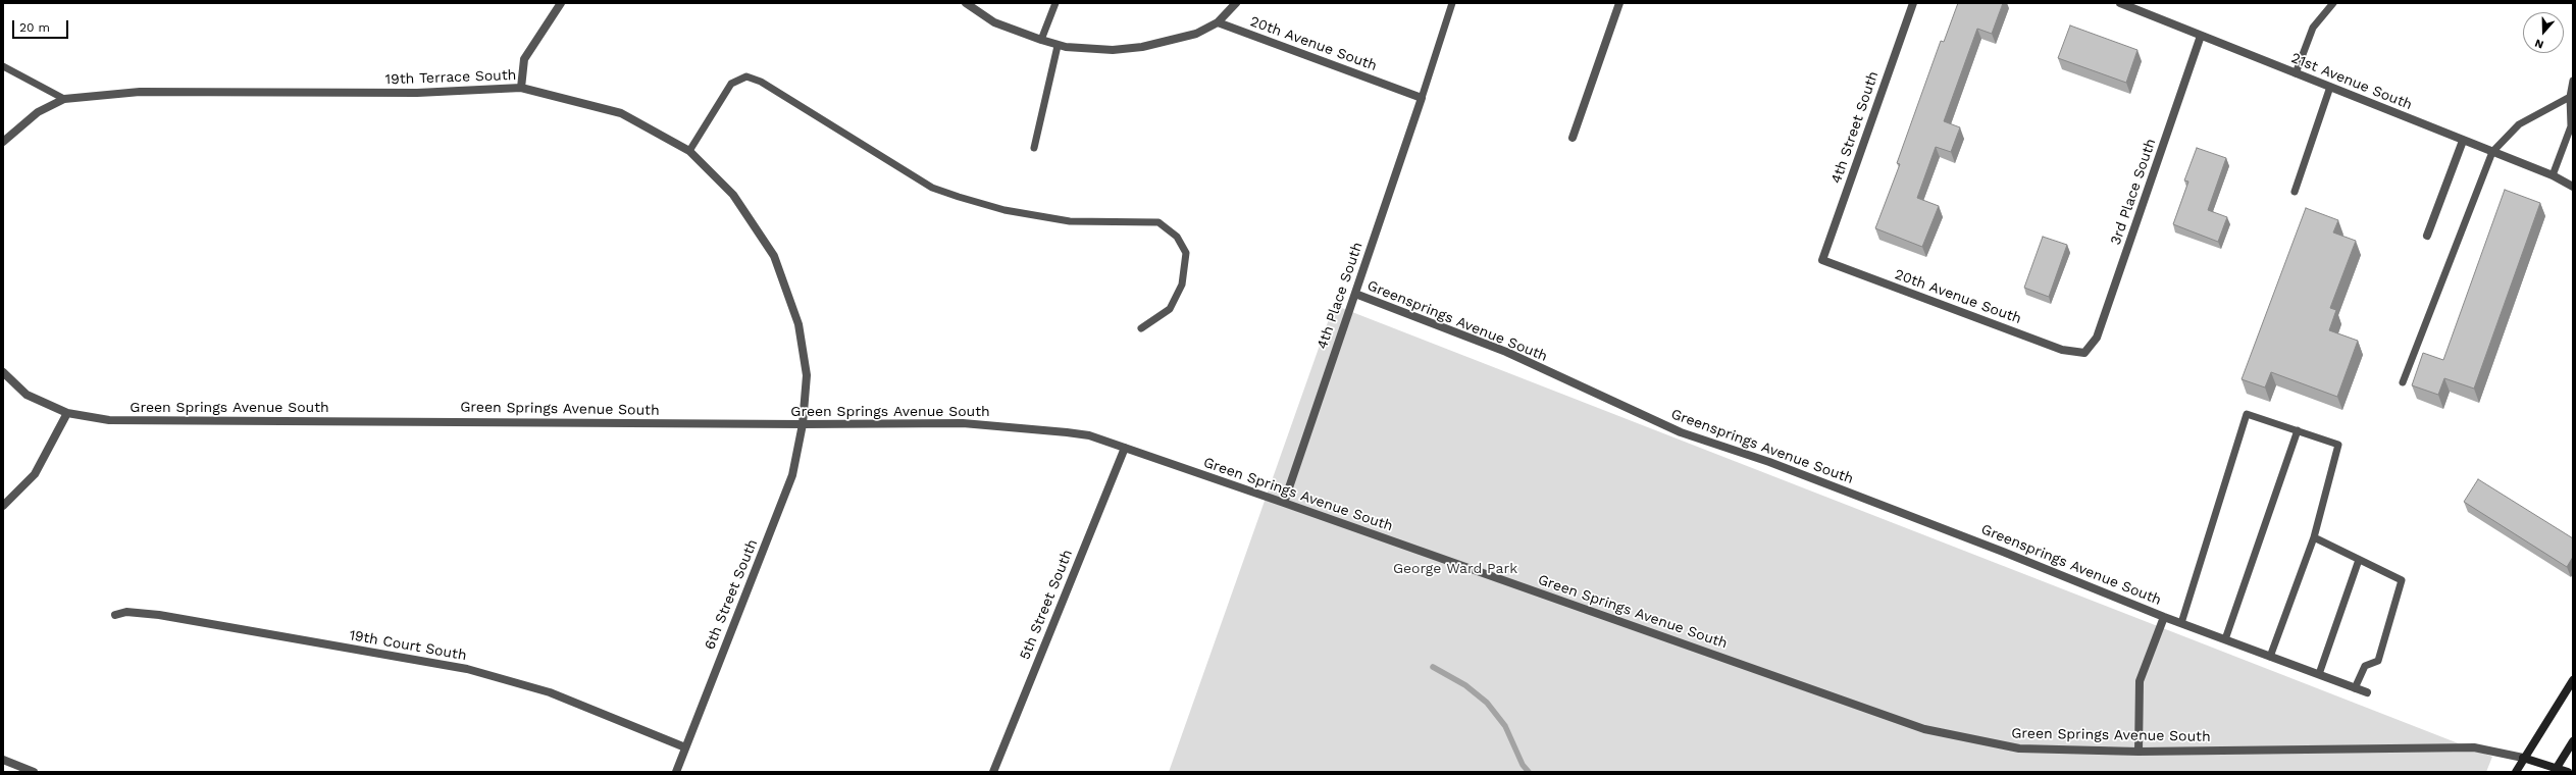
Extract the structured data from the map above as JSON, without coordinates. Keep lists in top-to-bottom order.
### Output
{
  "streets": {
    "main road": ["Green Springs Avenue South"],
    "street": [
      "20th Avenue South",
      "19th Terrace South",
      "21st Avenue South",
      "4th Street South",
      "3rd Place South",
      "4th Place South",
      "Greensprings Avenue South",
      "6th Street South",
      "5th Street South",
      "19th Court South"
    ]
  },
  "crossings": [
    ["20th Avenue South", "4th Street South"],
    ["20th Avenue South", "3rd Place South"],
    ["20th Avenue South", "4th Place South"],
    ["19th Terrace South", "Green Springs Avenue South"],
    ["19th Terrace South", "6th Street South"],
    ["21st Avenue South", "3rd Place South"],
    ["4th Place South", "Greensprings Avenue South"],
    ["4th Place South", "Green Springs Avenue South"],
    ["Greensprings Avenue South", "Green Springs Avenue South"],
    ["Green Springs Avenue South", "6th Street South"],
    ["Green Springs Avenue South", "5th Street South"],
    ["6th Street South", "19th Court South"]
  ],
  "parks": ["George Ward Park"],
  "scale_bar": "20 m",
  "north": "bottom"
}
